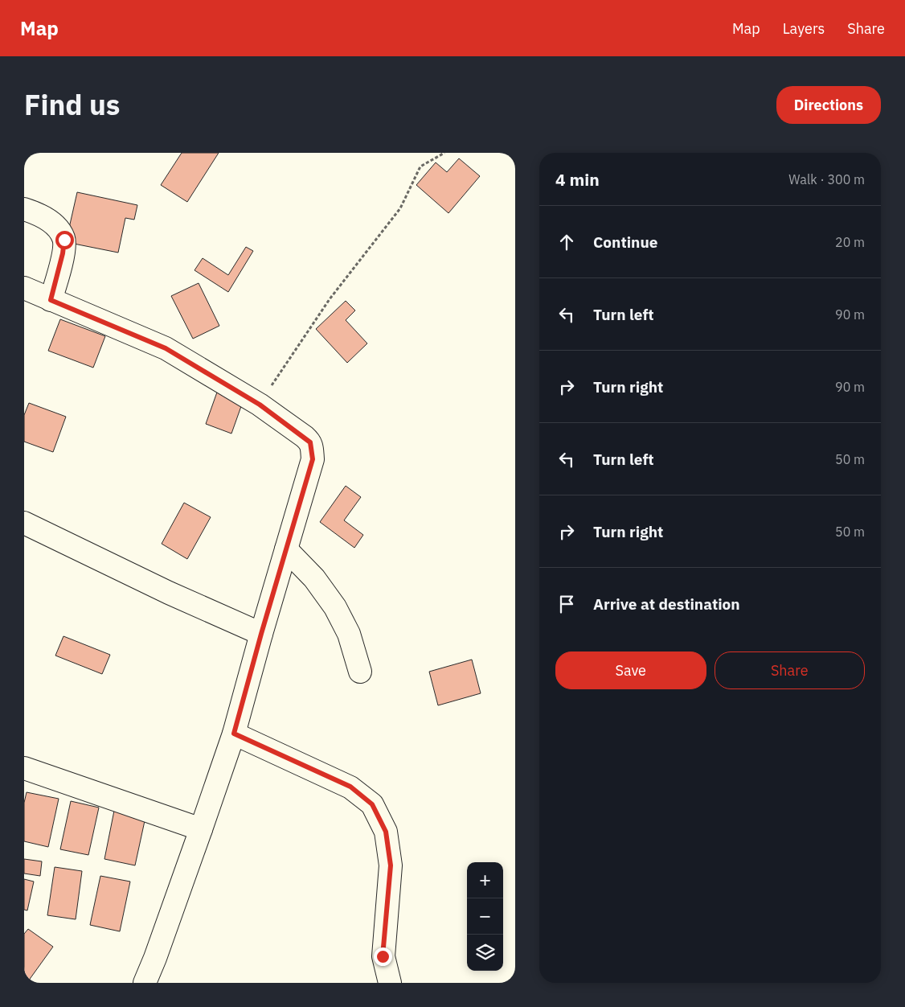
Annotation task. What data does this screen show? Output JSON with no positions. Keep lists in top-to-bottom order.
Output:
{
  "page": {
    "header": "Map",
    "nav": ["Map", "Layers", "Share"],
    "title": "Find us",
    "buttons": [
      "Directions",
      ["Save", "Share"]
    ],
    "heading": ["4 min", "Walk · 300 m"],
    "list": [
      ["Continue", "20 m"],
      ["Turn left", "90 m"],
      ["Turn right", "90 m"],
      ["Turn left", "50 m"],
      ["Turn right", "50 m"],
      "Arrive at destination"
    ],
    "map_buttons": ["+", "−"]
  }
}
